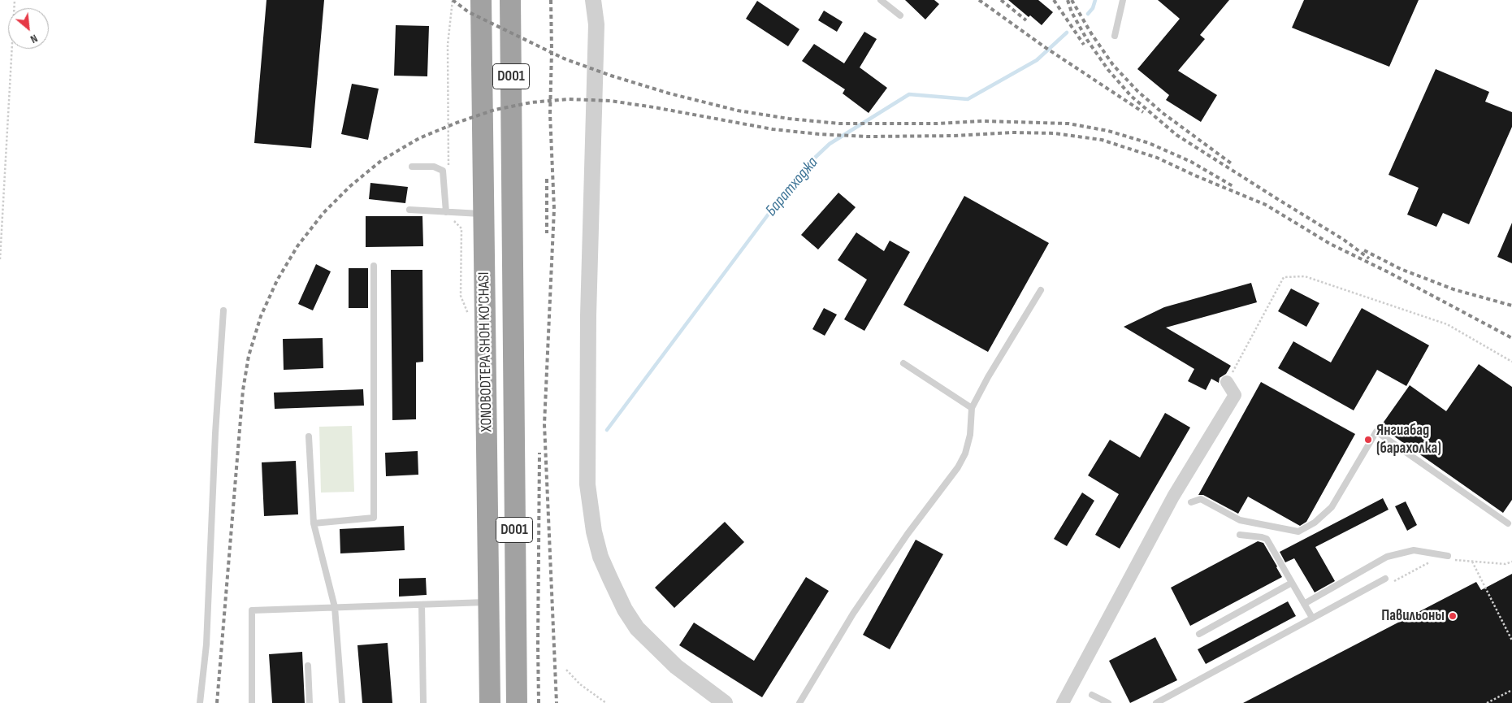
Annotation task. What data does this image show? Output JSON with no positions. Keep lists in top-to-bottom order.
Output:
{
  "streets": {
    "highway": ["D001", "XONOBODTEPA SHOH KO'CHASI"]
  },
  "water": ["Баратходжа"],
  "places": ["Янгиабад (барахолка)", "Павильоны"],
  "north": "bottom right"
}
